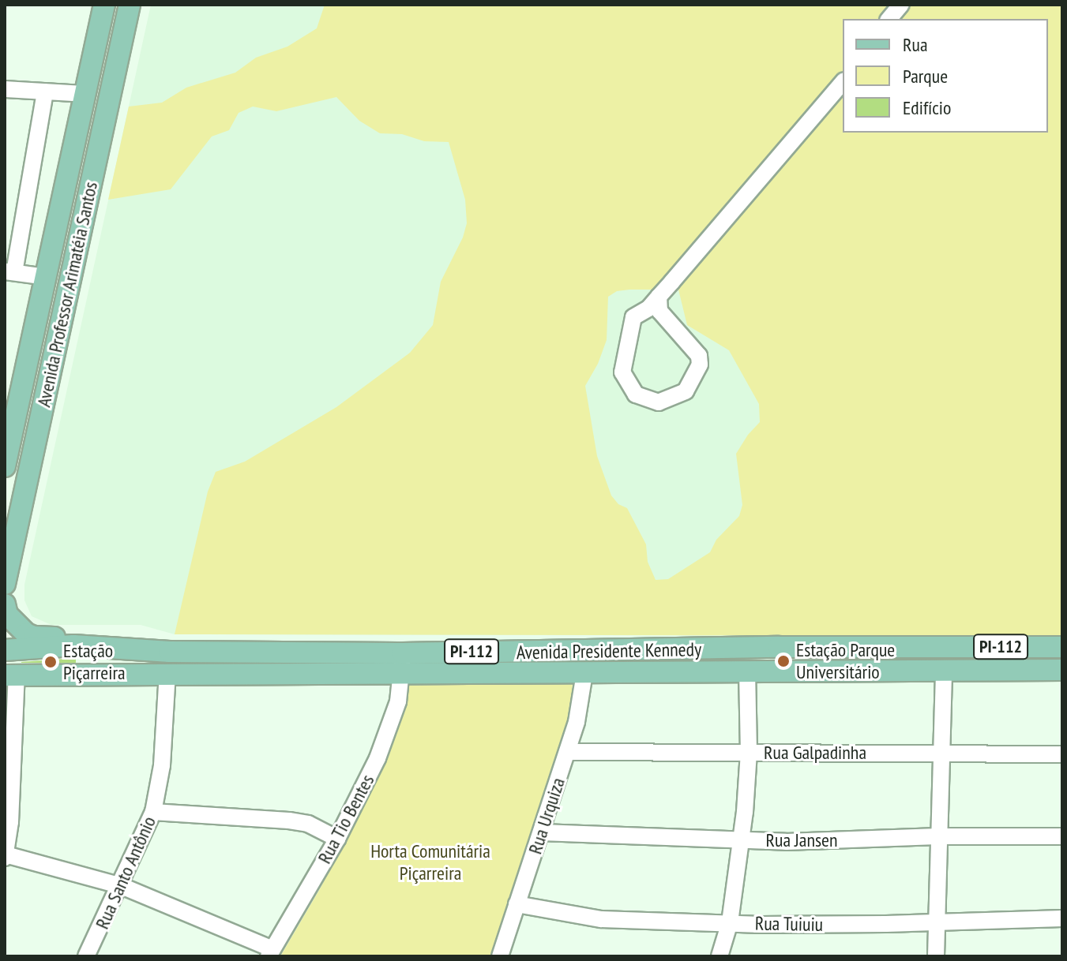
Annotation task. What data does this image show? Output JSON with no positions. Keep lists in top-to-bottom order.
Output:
{
  "streets": {
    "main road": ["Avenida Professor Arimatéia Santos", "PI-112", "Avenida Presidente Kennedy"],
    "street": [
      "Rua Galpadinha",
      "Rua Urquiza",
      "Rua Tio Bentes",
      "Rua Jansen",
      "Rua Santo Antônio",
      "Rua Tuiuiu"
    ]
  },
  "crossings": [
    ["Avenida Presidente Kennedy", "Rua Urquiza"],
    ["Avenida Presidente Kennedy", "Rua Tio Bentes"],
    ["Avenida Presidente Kennedy", "Rua Santo Antônio"],
    ["Rua Galpadinha", "Rua Urquiza"],
    ["Rua Urquiza", "Rua Jansen"],
    ["Rua Urquiza", "Rua Tuiuiu"]
  ],
  "parks": ["Horta Comunitária Piçarreira"],
  "places": ["Estação Parque Universitário", "Estação Piçarreira"],
  "legend": ["Rua", "Parque", "Edifício"]
}
